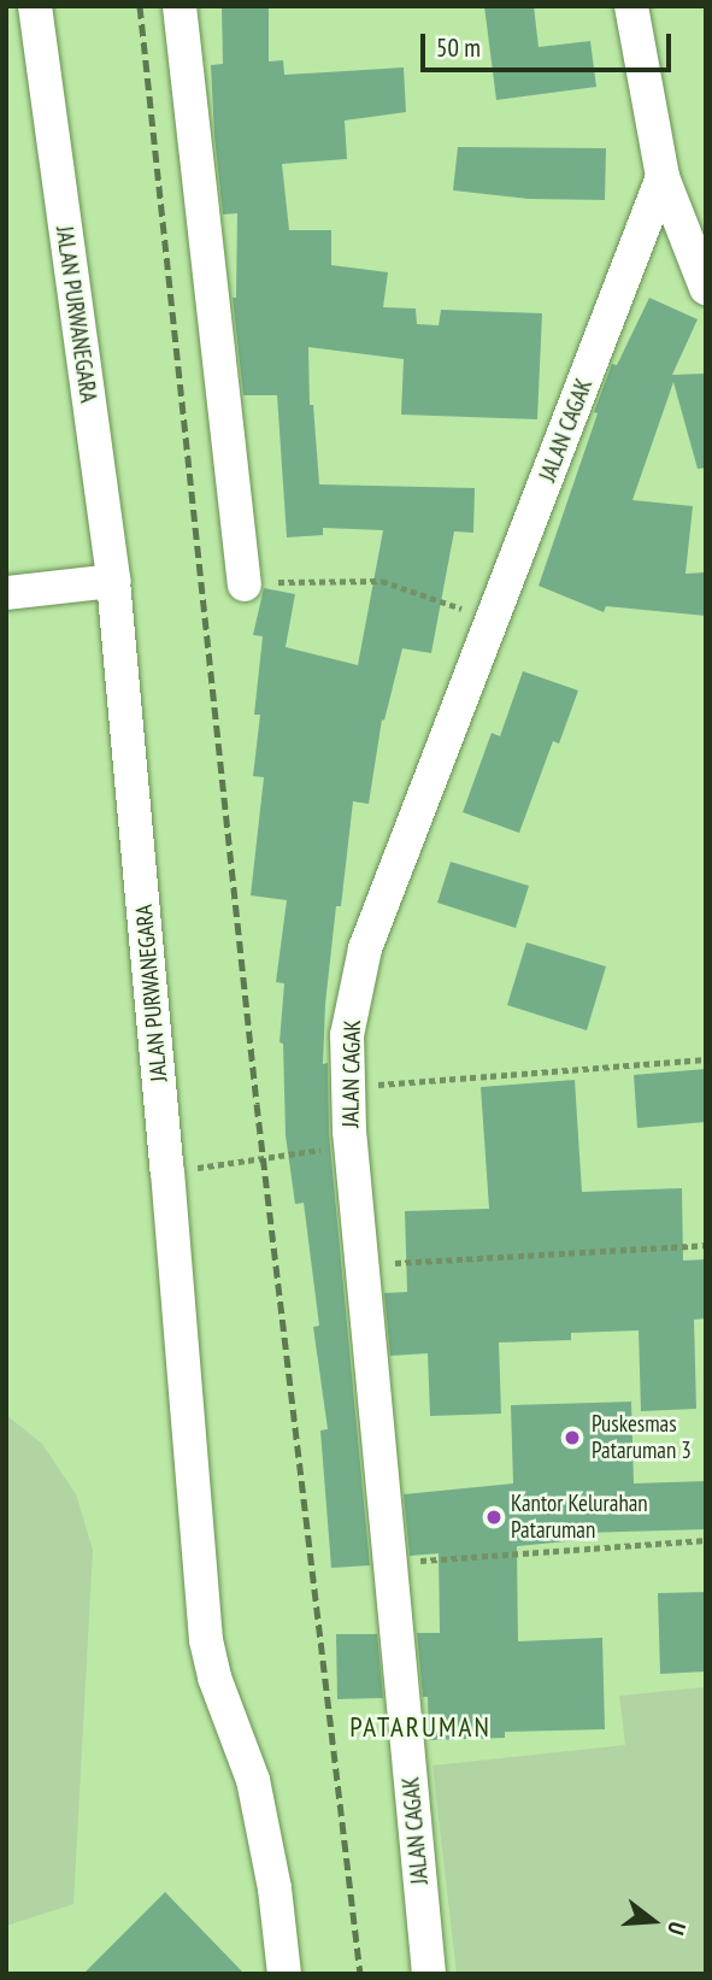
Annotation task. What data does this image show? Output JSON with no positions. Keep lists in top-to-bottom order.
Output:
{
  "streets": {
    "street": ["JALAN PURWANEGARA", "JALAN CAGAK"]
  },
  "districts": ["PATARUMAN"],
  "places": ["Puskesmas Pataruman 3", "Kantor Kelurahan Pataruman"],
  "scale_bar": "50 m",
  "north": "right"
}
